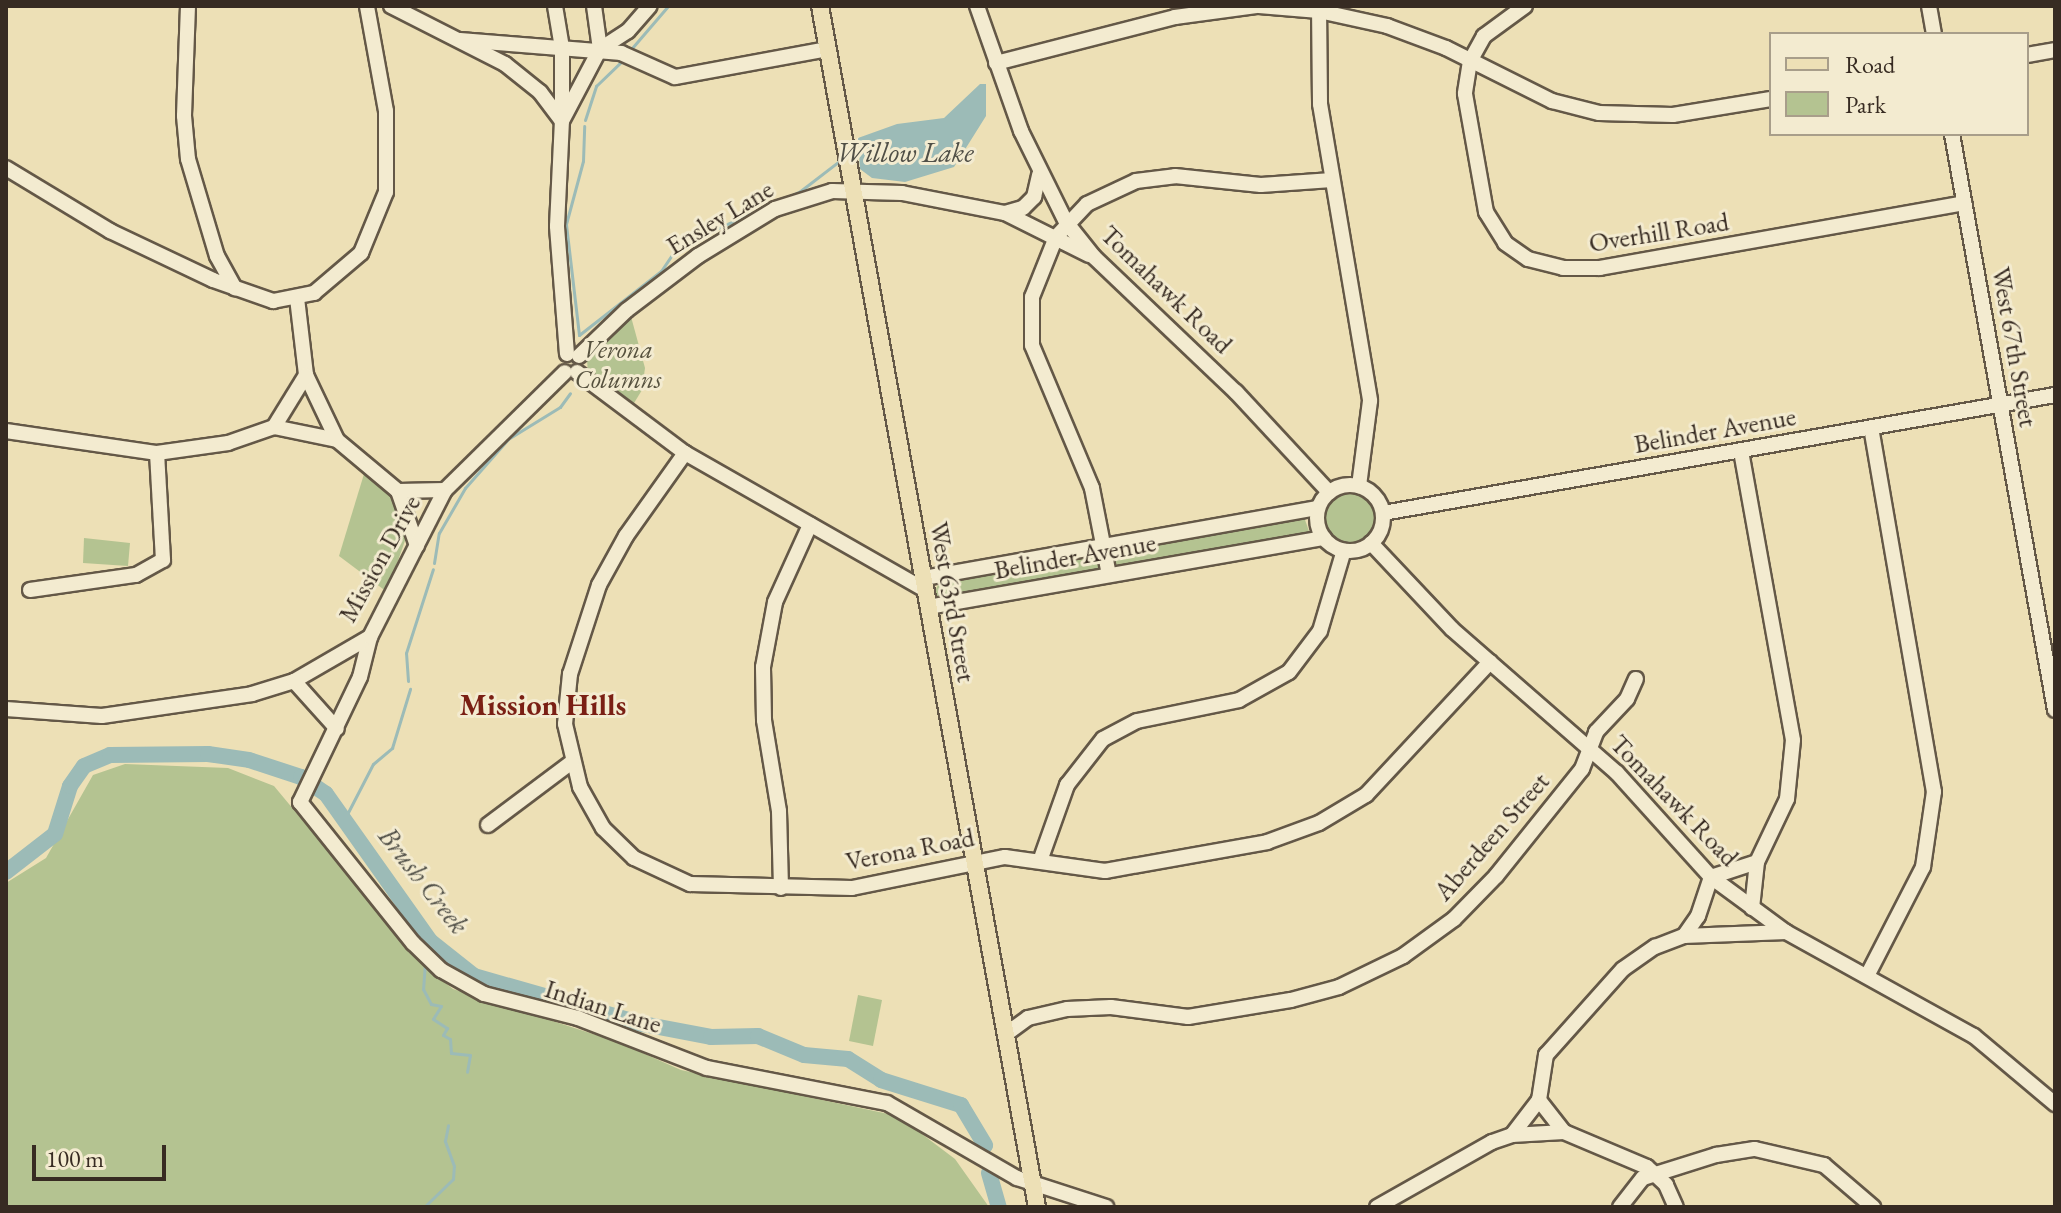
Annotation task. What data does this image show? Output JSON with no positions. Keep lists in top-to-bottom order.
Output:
{
  "streets": {
    "main road": ["West 63rd Street"],
    "street": [
      "Ensley Lane",
      "Overhill Road",
      "Tomahawk Road",
      "West 67th Street",
      "Belinder Avenue",
      "Mission Drive",
      "Aberdeen Street",
      "Verona Road",
      "Indian Lane"
    ]
  },
  "crossings": [
    ["Ensley Lane", "Tomahawk Road"],
    ["Ensley Lane", "West 63rd Street"],
    ["Overhill Road", "West 67th Street"],
    ["Tomahawk Road", "Belinder Avenue"],
    ["Tomahawk Road", "Aberdeen Street"],
    ["Tomahawk Road", "Verona Road"],
    ["West 67th Street", "Belinder Avenue"],
    ["Belinder Avenue", "West 63rd Street"],
    ["Mission Drive", "Indian Lane"],
    ["West 63rd Street", "Aberdeen Street"],
    ["West 63rd Street", "Verona Road"],
    ["West 63rd Street", "Indian Lane"]
  ],
  "districts": ["Mission Hills"],
  "water": ["Willow Lake", "Brush Creek"],
  "parks": ["Verona Columns"],
  "legend": ["Road", "Park"],
  "scale_bar": "100 m"
}
